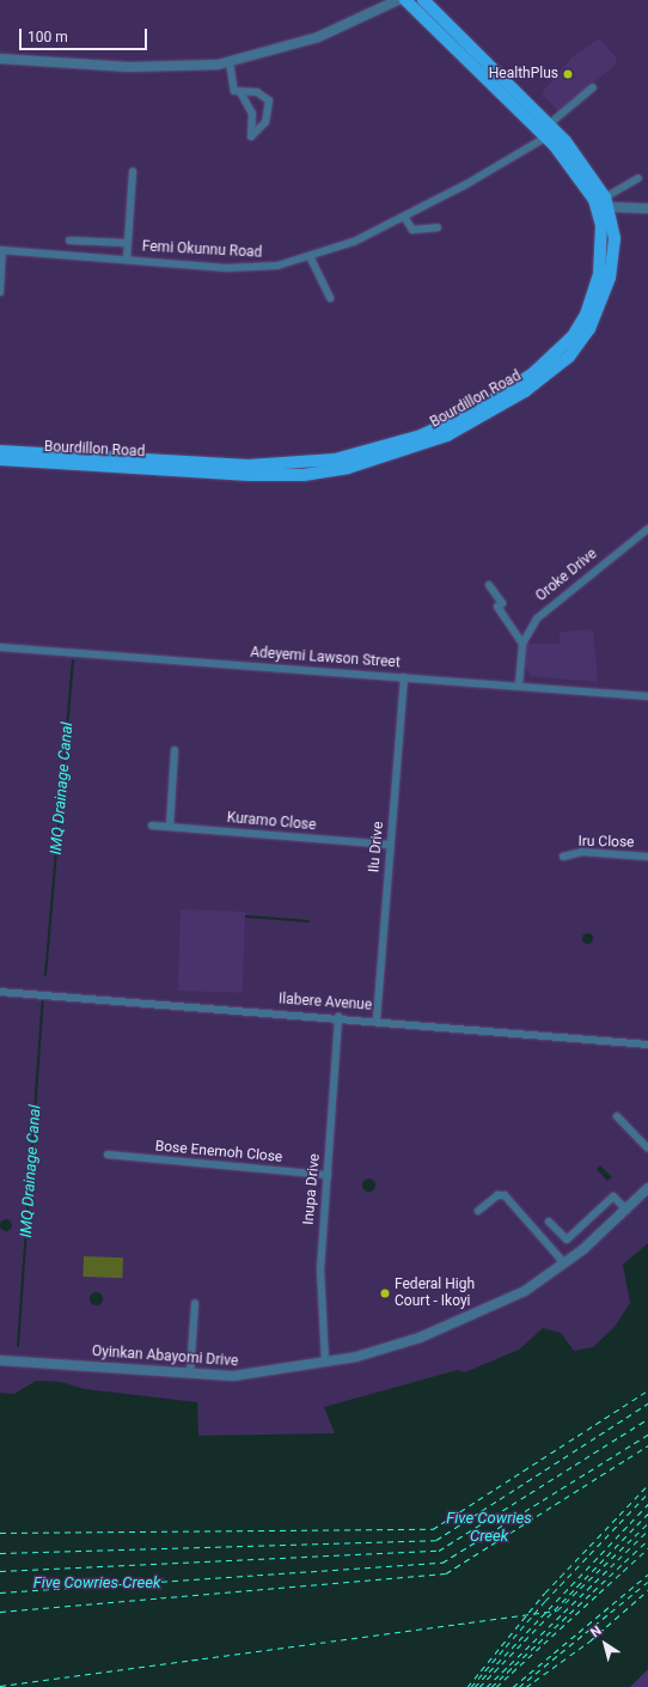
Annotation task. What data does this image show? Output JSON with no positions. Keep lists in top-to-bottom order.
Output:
{
  "streets": {
    "main road": ["Bourdillon Road"],
    "street": [
      "Femi Okunnu Road",
      "Oroke Drive",
      "Adeyemi Lawson Street",
      "Kuramo Close",
      "Iru Close",
      "Ilu Drive",
      "Ilabere Avenue",
      "Bose Enemoh Close",
      "Inupa Drive",
      "Oyinkan Abayomi Drive"
    ]
  },
  "crossings": [
    ["Oroke Drive", "Adeyemi Lawson Street"],
    ["Adeyemi Lawson Street", "Ilu Drive"],
    ["Kuramo Close", "Ilu Drive"],
    ["Ilu Drive", "Ilabere Avenue"],
    ["Ilabere Avenue", "Inupa Drive"],
    ["Bose Enemoh Close", "Inupa Drive"],
    ["Inupa Drive", "Oyinkan Abayomi Drive"]
  ],
  "water": ["IMQ Drainage Canal", "Five Cowries Creek"],
  "places": ["HealthPlus", "Federal High Court - Ikoyi"],
  "scale_bar": "100 m",
  "north": "top left"
}
